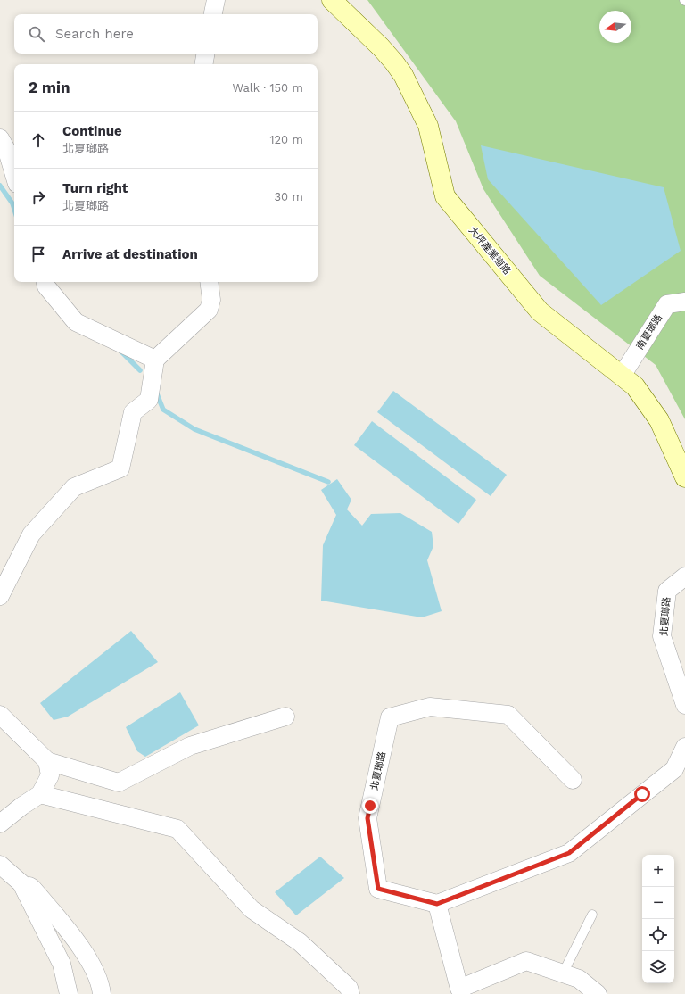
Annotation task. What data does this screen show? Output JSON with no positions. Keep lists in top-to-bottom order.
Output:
{
  "streets": {
    "street": ["大坪產業道路", "南夏瑯路", "北夏瑯路"]
  },
  "crossings": [
    ["大坪產業道路", "南夏瑯路"]
  ],
  "north": "left",
  "page": {
    "search": "Search here",
    "heading": ["2 min", "Walk · 150 m"],
    "list": [
      ["Continue", "北夏瑯路", "120 m"],
      ["Turn right", "北夏瑯路", "30 m"],
      "Arrive at destination"
    ],
    "map_buttons": ["+", "−"]
  }
}
